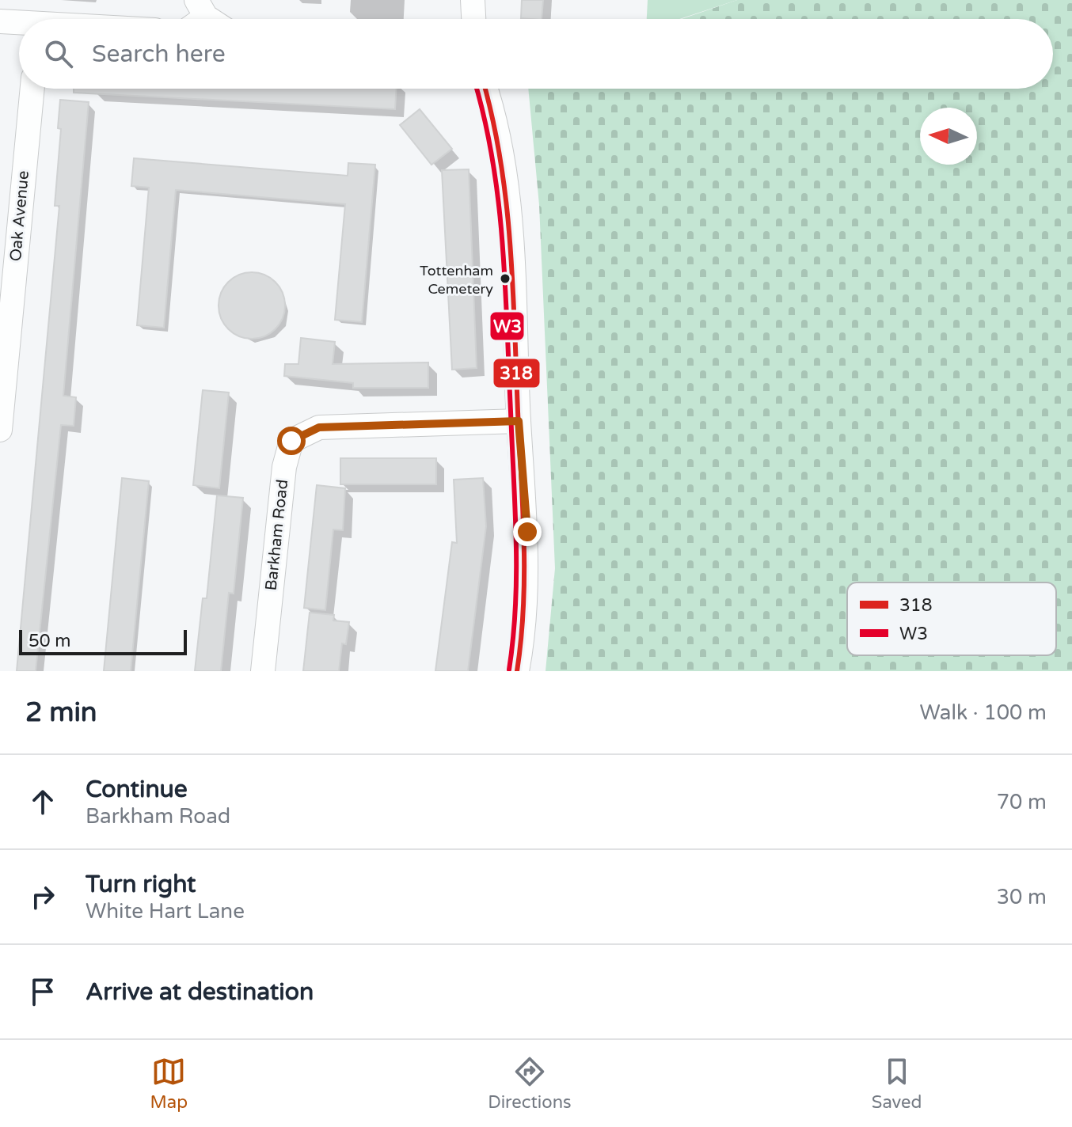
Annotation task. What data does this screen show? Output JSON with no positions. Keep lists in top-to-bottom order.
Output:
{
  "streets": {
    "street": ["Oak Avenue", "Barkham Road"]
  },
  "places": ["Tottenham Cemetery"],
  "lines": ["transit line 318", "transit line W3"],
  "legend": ["318", "W3"],
  "scale_bar": "50 m",
  "north": "left",
  "page": {
    "search": "Search here",
    "scale": "50 m",
    "heading": ["2 min", "Walk · 100 m"],
    "list": [
      ["Continue", "Barkham Road", "70 m"],
      ["Turn right", "White Hart Lane", "30 m"],
      "Arrive at destination"
    ],
    "nav": ["Map", "Directions", "Saved"]
  }
}
